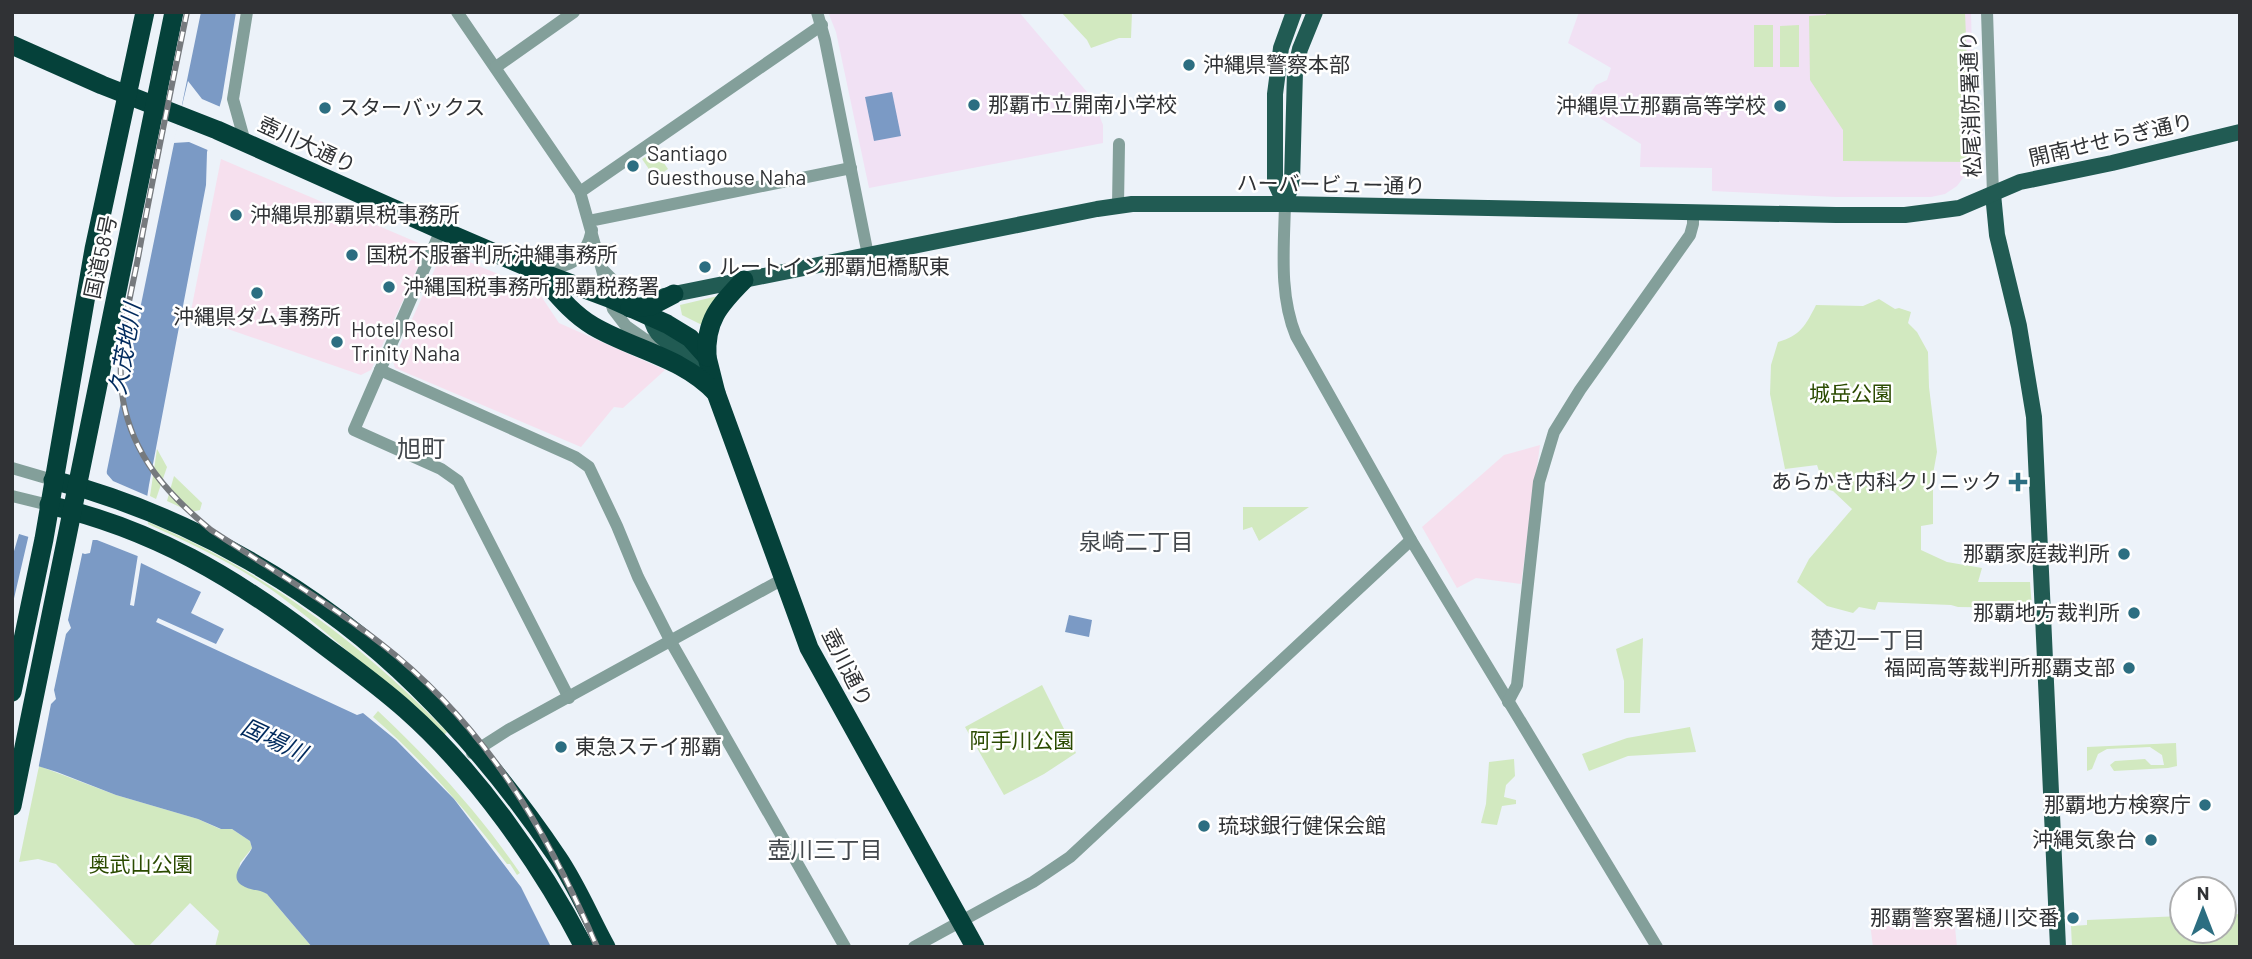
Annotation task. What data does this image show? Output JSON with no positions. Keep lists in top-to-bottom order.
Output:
{
  "streets": {
    "highway": ["壺川大通り", "国道58号", "壺川通り"],
    "main road": ["開南せせらぎ通り", "ハーバービュー通り"],
    "street": ["松尾消防署通り"]
  },
  "crossings": [
    ["松尾消防署通り", "開南せせらぎ通り"],
    ["松尾消防署通り", "ハーバービュー通り"],
    ["開南せせらぎ通り", "ハーバービュー通り"],
    ["壺川大通り", "国道58号"],
    ["壺川大通り", "壺川通り"],
    ["ハーバービュー通り", "壺川通り"]
  ],
  "districts": [
    "旭町",
    "泉崎二丁目",
    "楚辺一丁目",
    "壺川三丁目"
  ],
  "water": ["久茂地川", "国場川"],
  "parks": ["城岳公園", "阿手川公園", "奥武山公園"],
  "places": {
    "other": [
      "沖縄県警察本部",
      "那覇市立開南小学校",
      "沖縄県立那覇高等学校",
      "スターバックス",
      "Santiago Guesthouse Naha",
      "沖縄県那覇県税事務所",
      "国税不服審判所沖縄事務所",
      "ルートイン那覇旭橋駅東",
      "沖縄国税事務所 那覇税務署",
      "沖縄県ダム事務所",
      "Hotel Resol Trinity Naha",
      "那覇家庭裁判所",
      "那覇地方裁判所",
      "福岡高等裁判所那覇支部",
      "東急ステイ那覇",
      "那覇地方検察庁",
      "琉球銀行健保会館",
      "沖縄気象台",
      "那覇警察署樋川交番"
    ],
    "health": ["あらかき内科クリニック"]
  },
  "north": "top"
}
